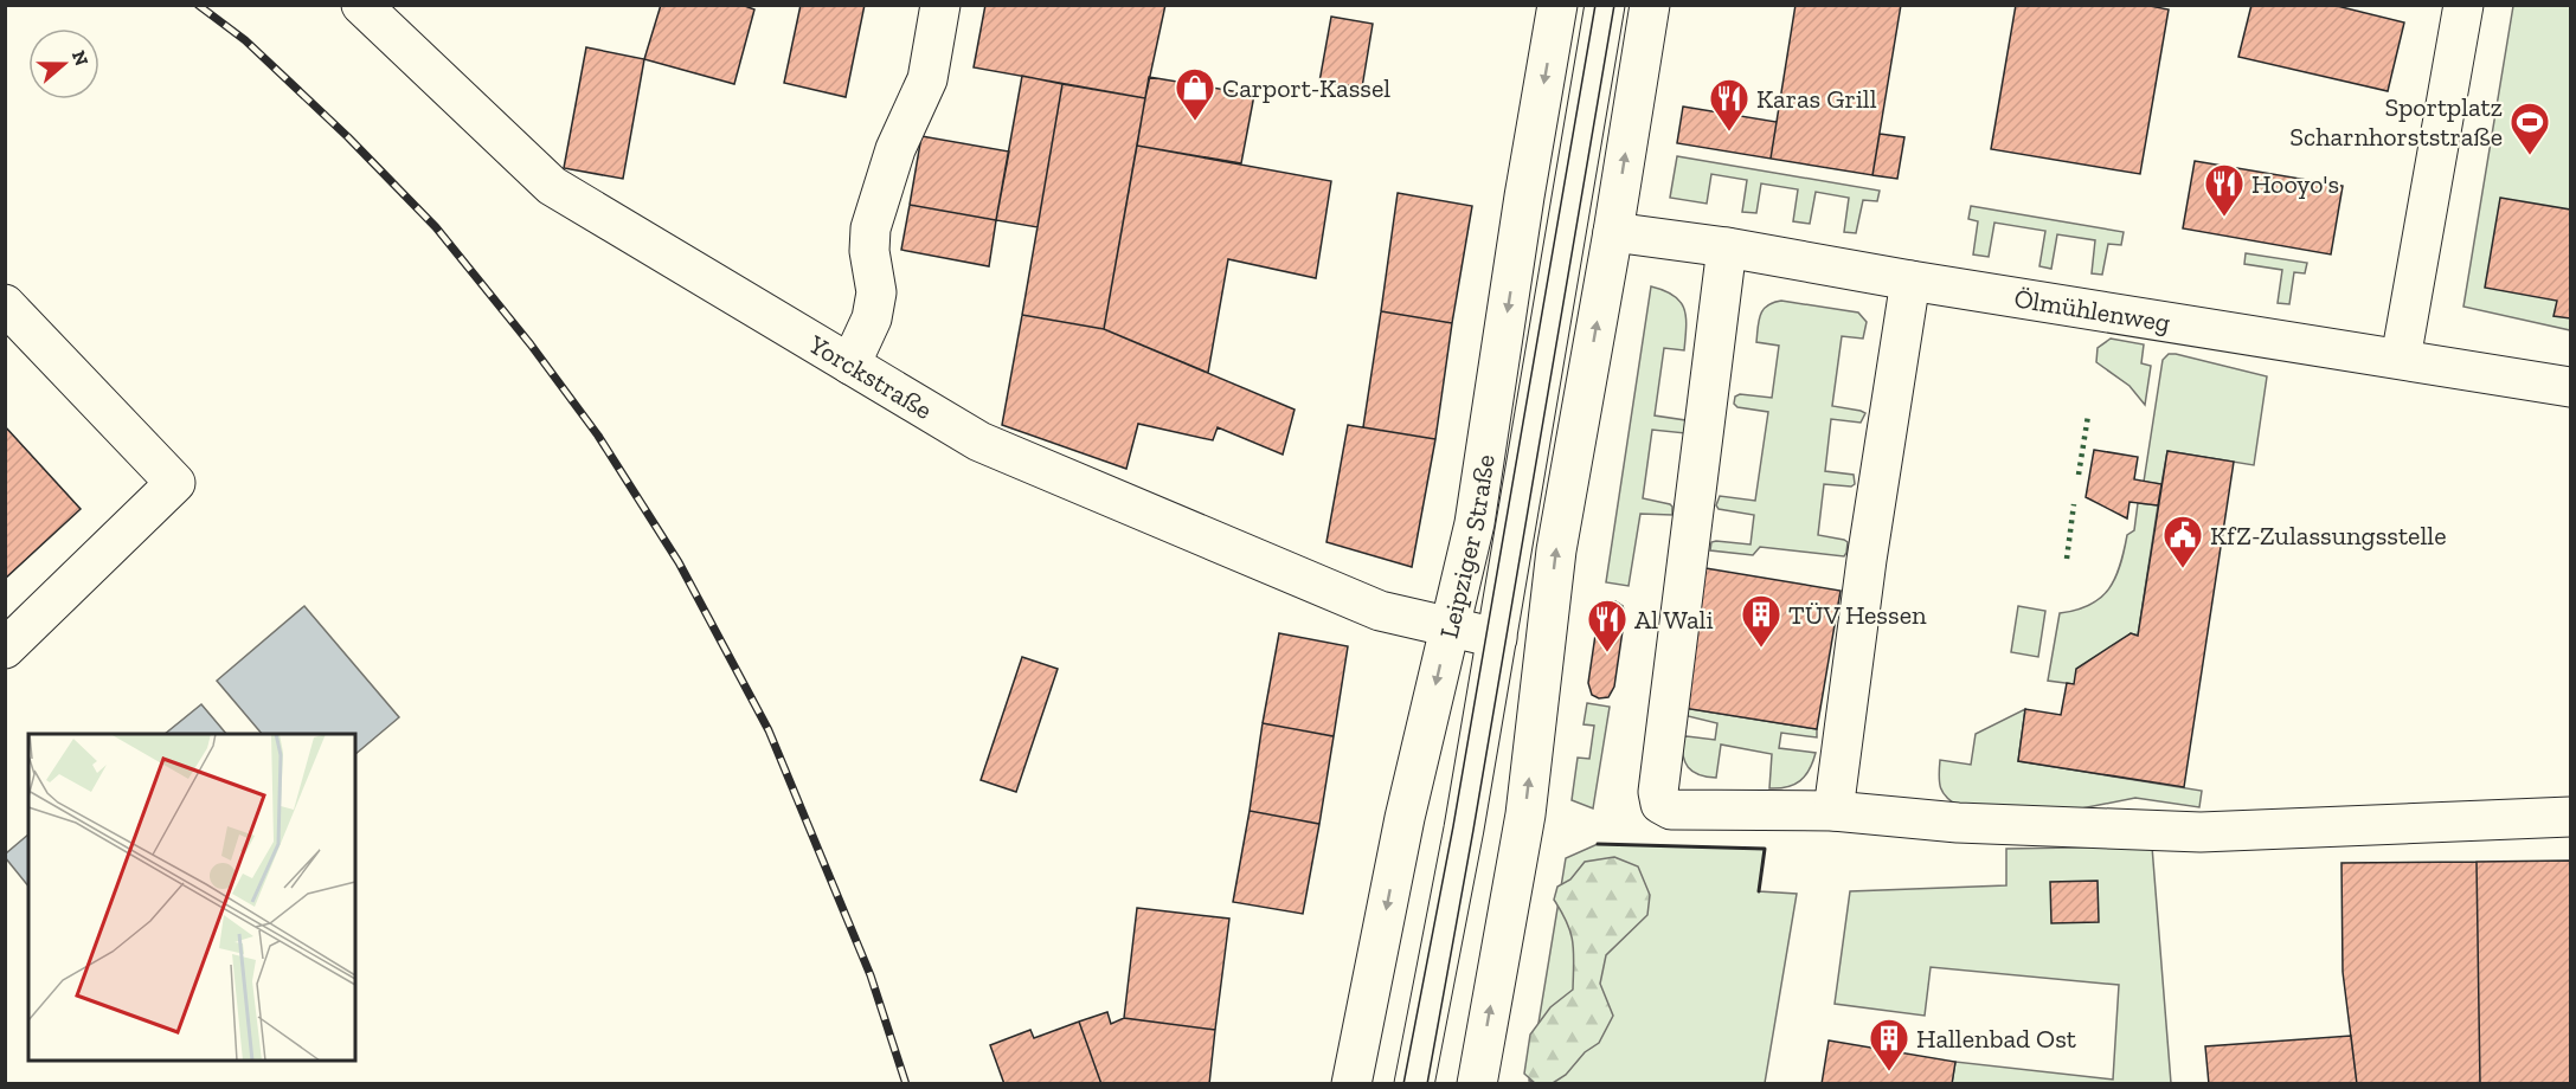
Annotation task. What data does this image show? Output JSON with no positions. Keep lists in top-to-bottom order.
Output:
{
  "streets": {
    "street": ["Ölmühlenweg", "Yorckstraße", "Leipziger Straße"]
  },
  "crossings": [
    ["Yorckstraße", "Leipziger Straße"]
  ],
  "places": {
    "shop": ["Carport-Kassel"],
    "restaurant": ["Karas Grill", "Hooyo's", "Al Wali"],
    "sports": ["Sportplatz Scharnhorststraße"],
    "public building": ["KfZ-Zulassungsstelle"],
    "building": ["TÜV Hessen", "Hallenbad Ost"]
  },
  "north": "right"
}
